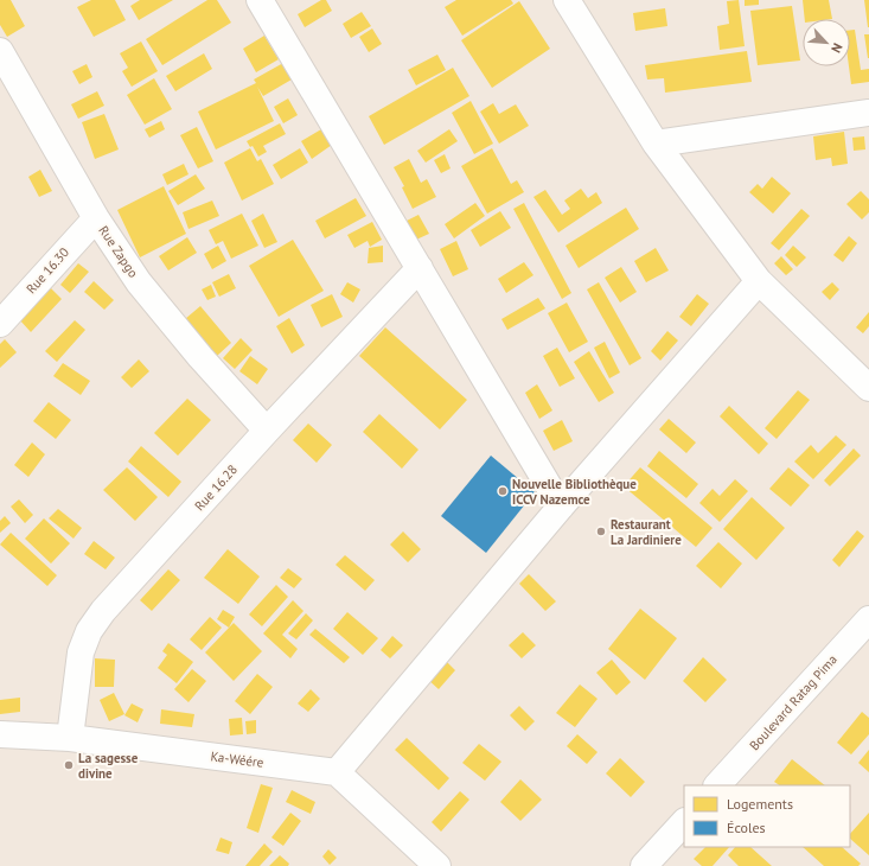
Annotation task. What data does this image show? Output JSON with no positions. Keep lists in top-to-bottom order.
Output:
{
  "streets": {
    "street": [
      "Rue Zapgo",
      "Rue 16.30",
      "Rue 16.28",
      "Boulevard Ratag Pima",
      "Ka-Wéére"
    ]
  },
  "crossings": [
    ["Rue Zapgo", "Rue 16.30"],
    ["Rue Zapgo", "Rue 16.28"],
    ["Rue 16.28", "Ka-Wéére"]
  ],
  "places": ["Nouvelle Bibliothèque ICCV Nazemce", "Restaurant La Jardiniere", "La sagesse divine"],
  "legend": ["Logements", "Écoles"],
  "north": "bottom right"
}
